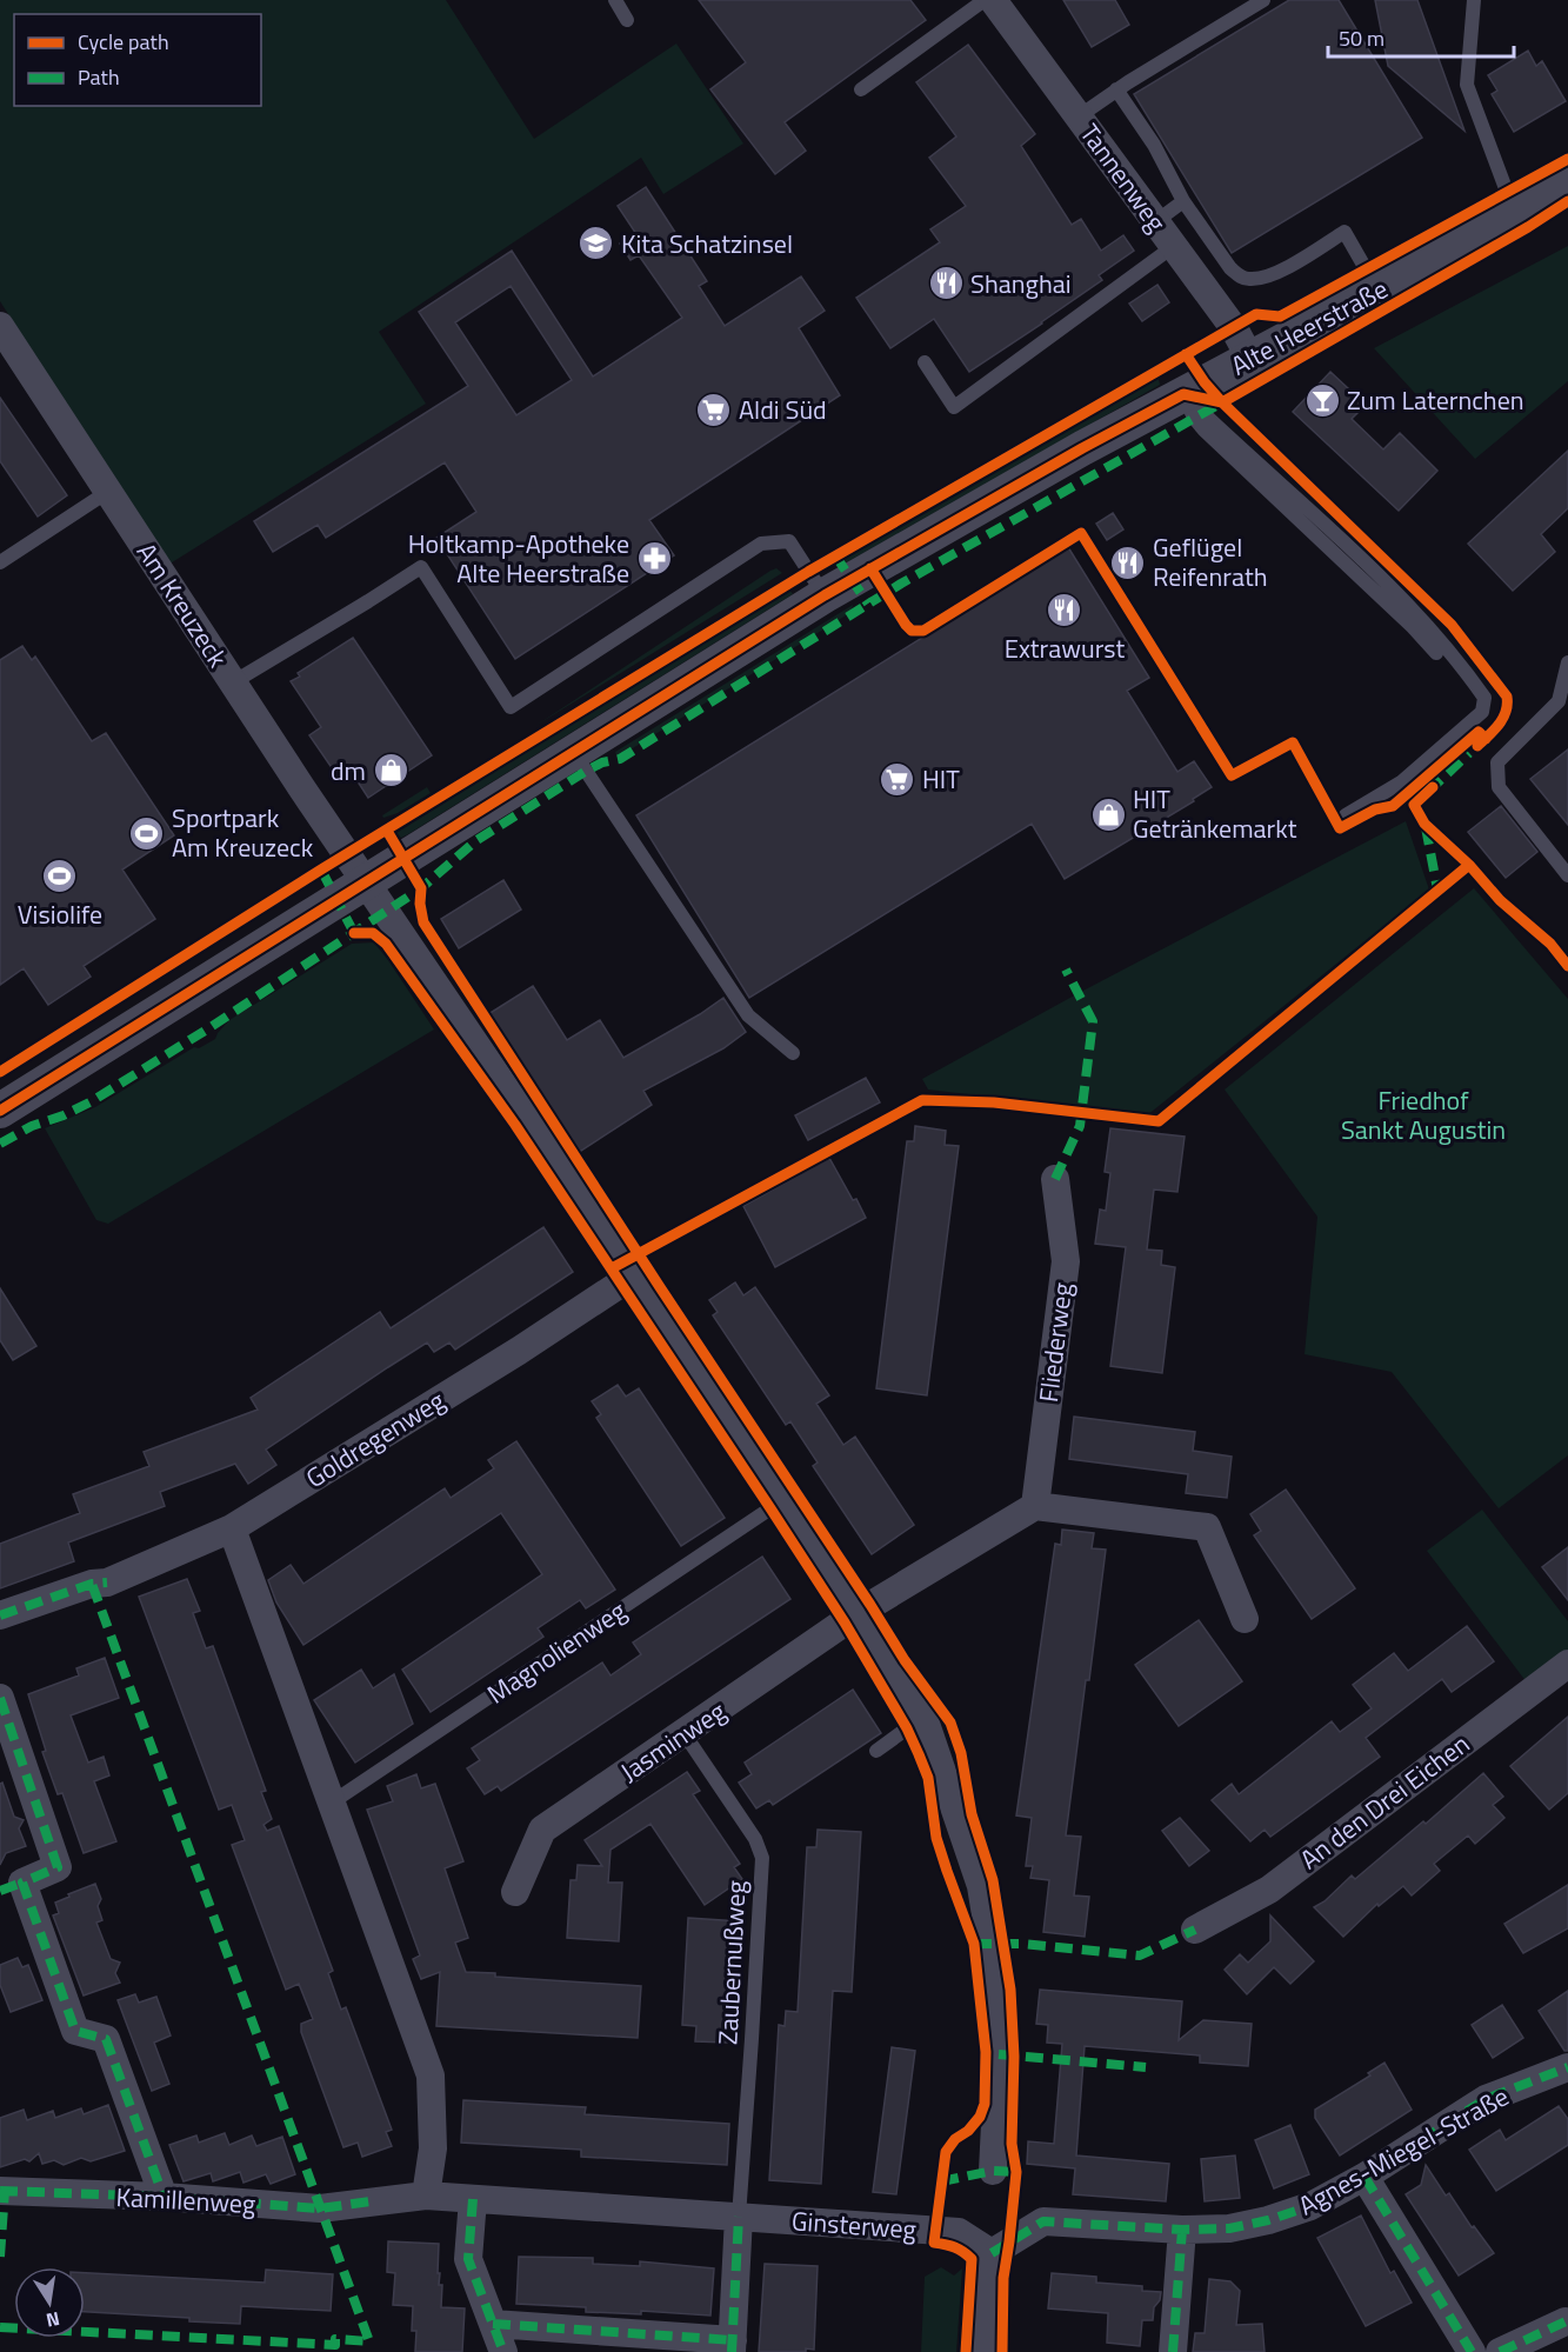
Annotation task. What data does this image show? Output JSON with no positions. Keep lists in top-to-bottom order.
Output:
{
  "streets": {
    "street": [
      "Tannenweg",
      "Alte Heerstraße",
      "Am Kreuzeck",
      "Fliederweg",
      "Goldregenweg",
      "Jasminweg",
      "An den Drei Eichen",
      "Agnes-Miegel-Straße",
      "Kamillenweg",
      "Ginsterweg"
    ],
    "lane": ["Magnolienweg", "Zaubernußweg"]
  },
  "crossings": [
    ["Tannenweg", "Alte Heerstraße"],
    ["Alte Heerstraße", "Am Kreuzeck"],
    ["Am Kreuzeck", "Goldregenweg"],
    ["Am Kreuzeck", "Magnolienweg"],
    ["Am Kreuzeck", "Jasminweg"],
    ["Jasminweg", "Zaubernußweg"],
    ["Zaubernußweg", "Ginsterweg"],
    ["Agnes-Miegel-Straße", "Ginsterweg"],
    ["Kamillenweg", "Ginsterweg"]
  ],
  "parks": ["Friedhof Sankt Augustin"],
  "places": {
    "school or university": ["Kita Schatzinsel"],
    "restaurant": ["Shanghai", "Geflügel Reifenrath", "Extrawurst"],
    "bar": ["Zum Laternchen"],
    "supermarket": ["Aldi Süd", "HIT"],
    "pharmacy": ["Holtkamp-Apotheke Alte Heerstraße"],
    "shop": ["dm", "HIT Getränkemarkt"],
    "sports": ["Sportpark Am Kreuzeck", "Visiolife"]
  },
  "legend": ["Cycle path", "Path"],
  "scale_bar": "50 m",
  "north": "bottom"
}
